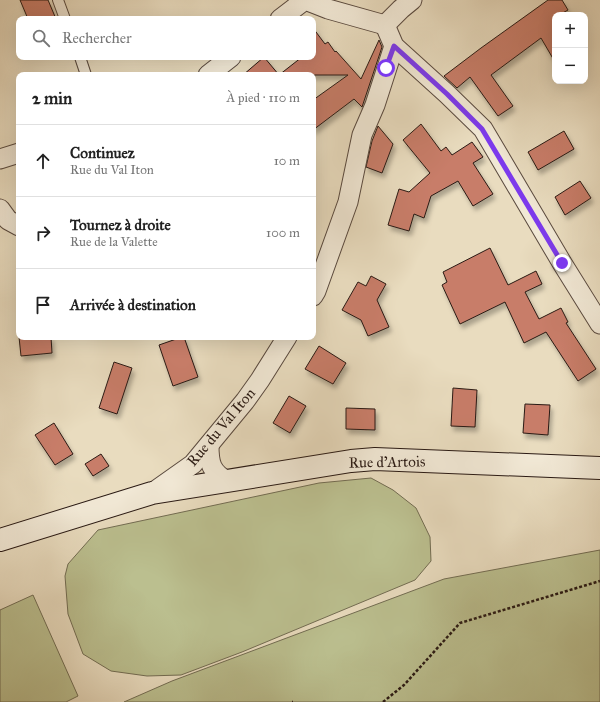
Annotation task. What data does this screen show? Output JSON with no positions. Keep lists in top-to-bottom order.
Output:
{
  "streets": {
    "street": ["Rue du Val Iton", "Rue d'Artois"]
  },
  "crossings": [
    ["Rue du Val Iton", "Rue d'Artois"]
  ],
  "page": {
    "map_buttons": ["+", "−"],
    "search": "Rechercher",
    "heading": ["2 min", "À pied · 110 m"],
    "list": [
      ["Continuez", "Rue du Val Iton", "10 m"],
      ["Tournez à droite", "Rue de la Valette", "100 m"],
      "Arrivée à destination"
    ]
  }
}
